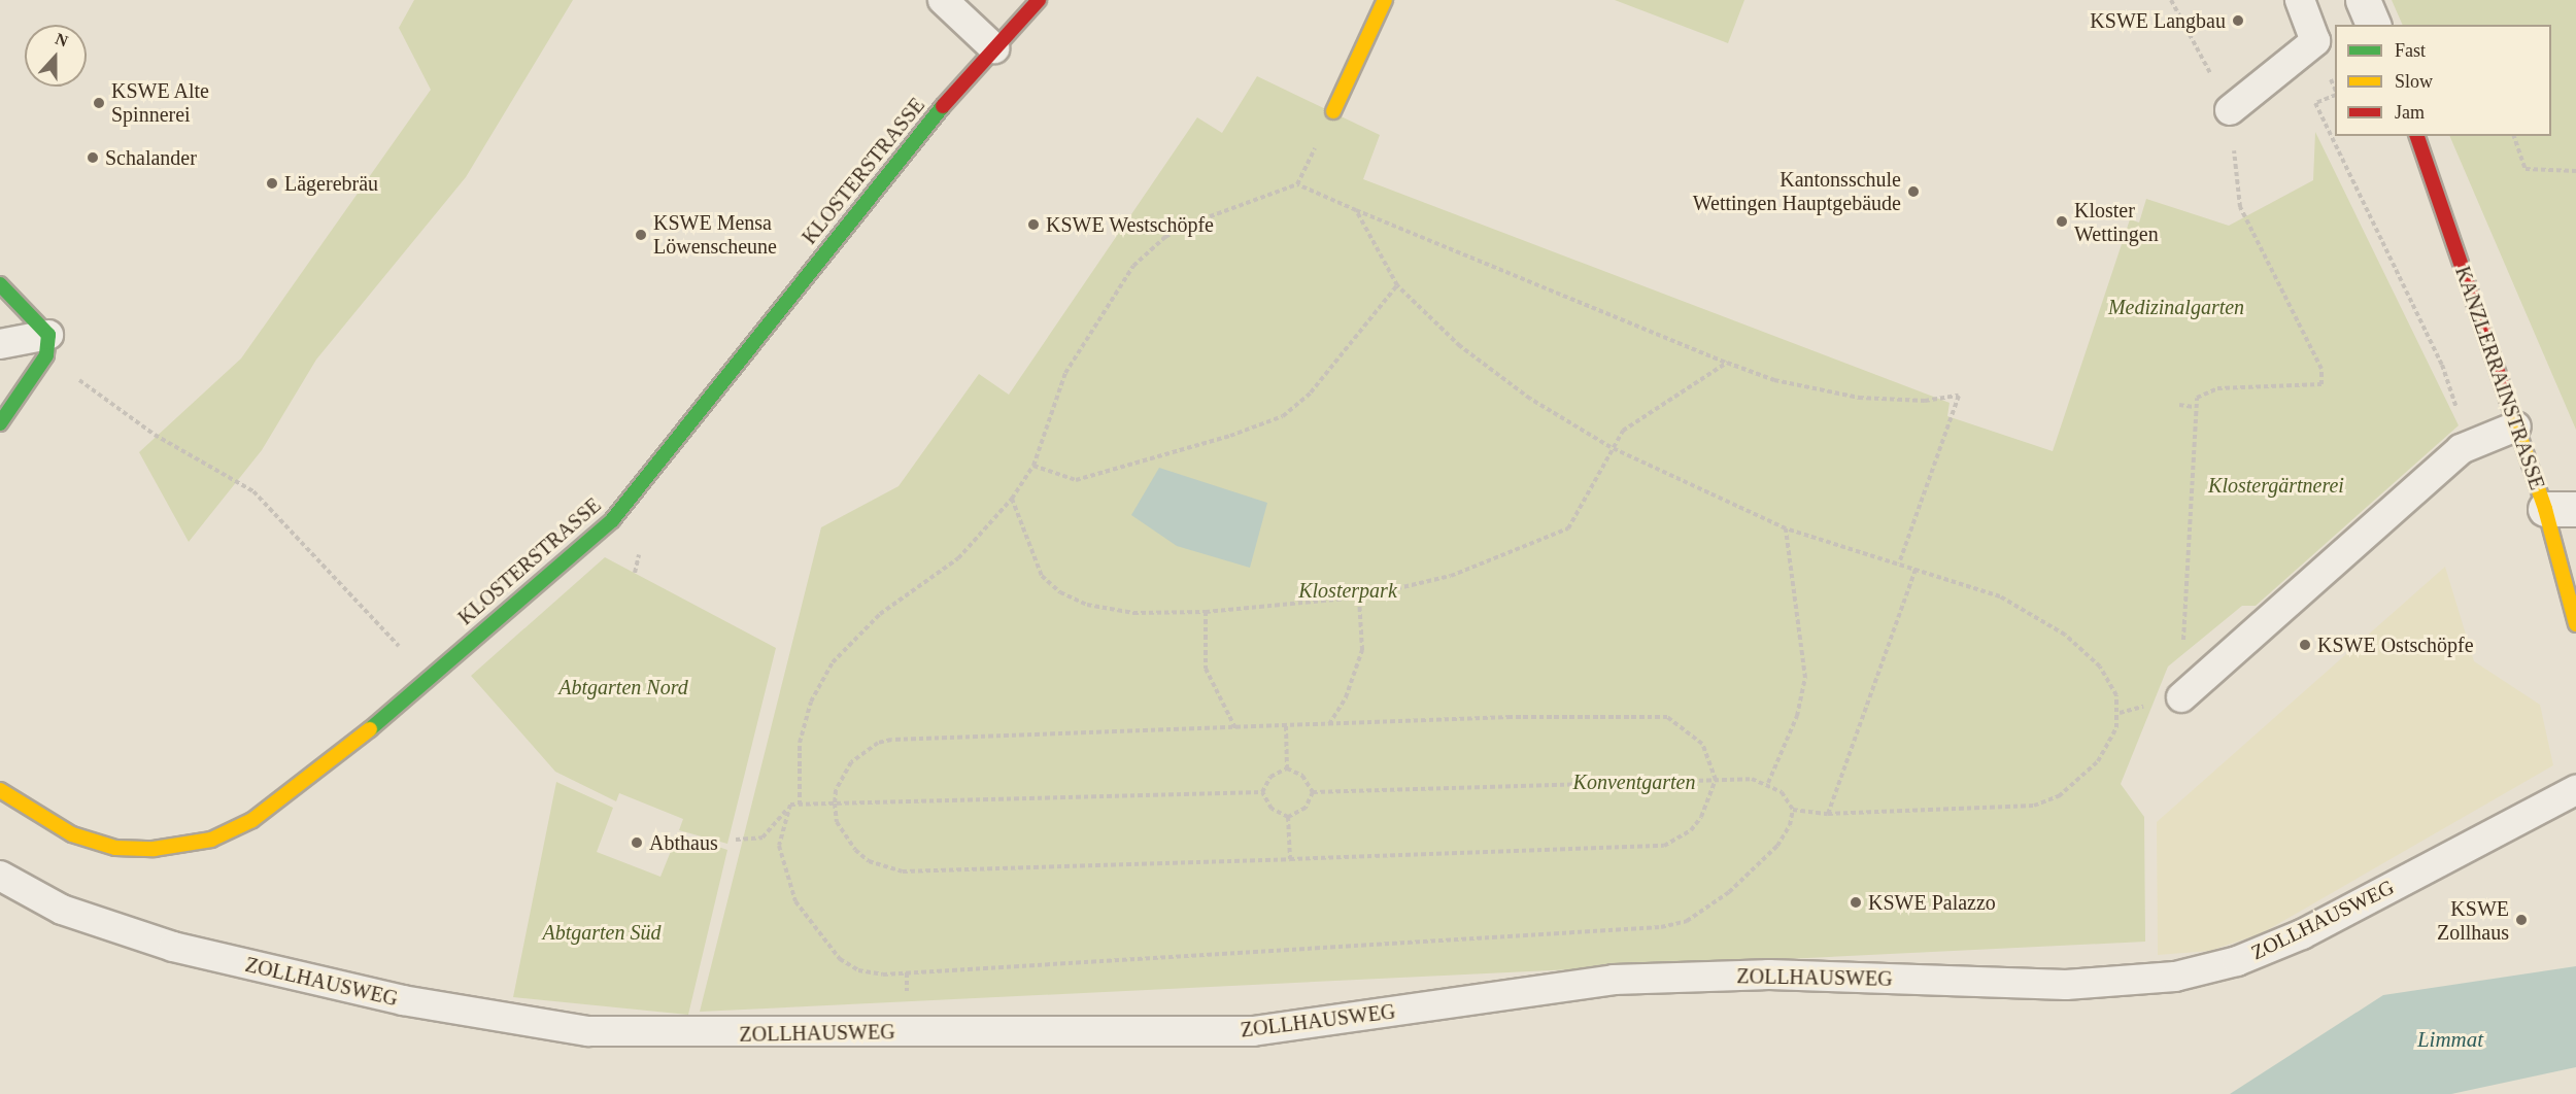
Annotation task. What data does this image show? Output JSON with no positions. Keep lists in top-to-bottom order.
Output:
{
  "streets": {
    "street": ["KLOSTERSTRASSE", "KANZLERRAINSTRASSE"],
    "lane": ["ZOLLHAUSWEG"]
  },
  "water": ["Limmat"],
  "parks": [
    "Medizinalgarten",
    "Klostergärtnerei",
    "Klosterpark",
    "Abtgarten Nord",
    "Konventgarten",
    "Abtgarten Süd"
  ],
  "places": [
    "KSWE Langbau",
    "KSWE Alte Spinnerei",
    "Schalander",
    "Lägerebräu",
    "Kantonsschule Wettingen Hauptgebäude",
    "Kloster Wettingen",
    "KSWE Westschöpfe",
    "KSWE Mensa Löwenscheune",
    "KSWE Ostschöpfe",
    "Abthaus",
    "KSWE Palazzo",
    "KSWE Zollhaus"
  ],
  "legend": ["Fast", "Slow", "Jam"],
  "north": "top"
}
